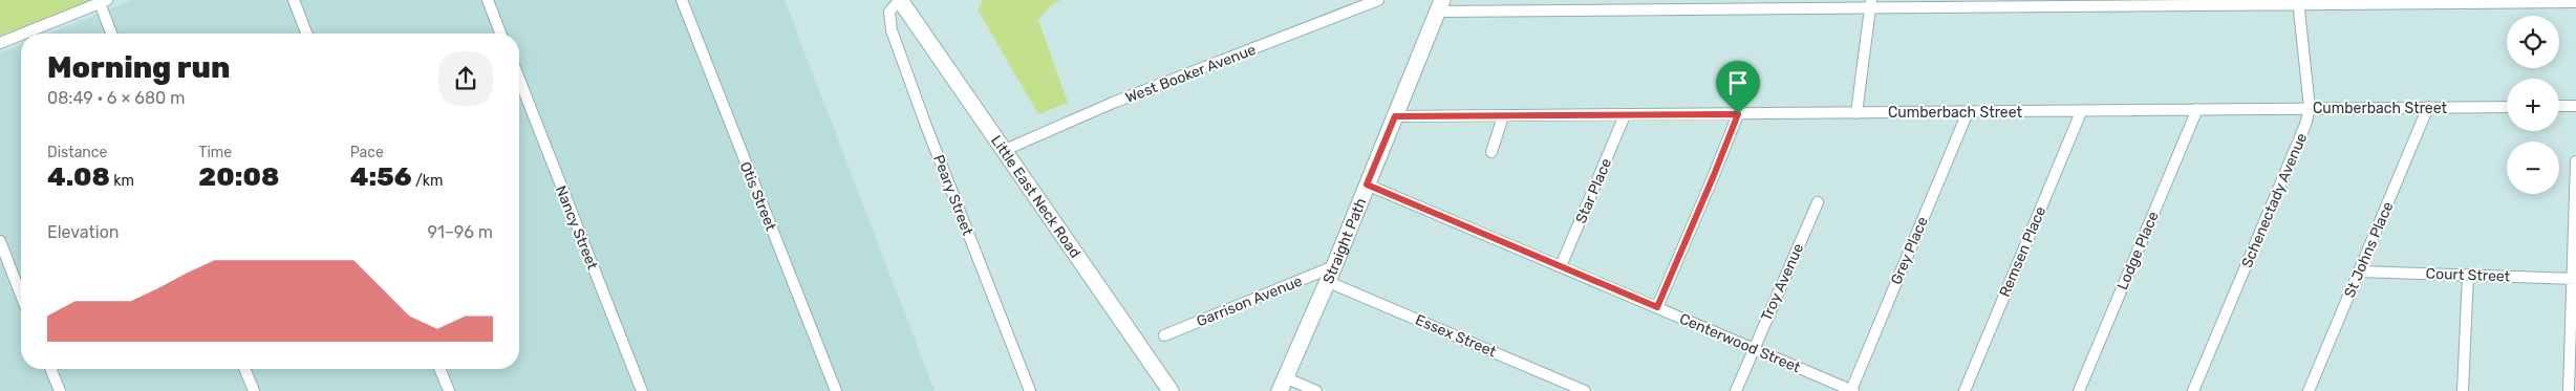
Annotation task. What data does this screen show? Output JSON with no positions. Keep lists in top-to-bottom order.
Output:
{
  "streets": {
    "main road": ["Little East Neck Road", "Straight Path"],
    "street": [
      "West Booker Avenue",
      "Cumberbach Street",
      "Star Place",
      "Peary Street",
      "Otis Street",
      "Schenectady Avenue",
      "Nancy Street",
      "St Johns Place",
      "Grey Place",
      "Lodge Place",
      "Remsen Place",
      "Court Street",
      "Troy Avenue",
      "Garrison Avenue",
      "Essex Street",
      "Centerwood Street"
    ]
  },
  "crossings": [
    ["West Booker Avenue", "Little East Neck Road"],
    ["Cumberbach Street", "Star Place"],
    ["Cumberbach Street", "Schenectady Avenue"],
    ["Cumberbach Street", "Straight Path"],
    ["Cumberbach Street", "St Johns Place"],
    ["Cumberbach Street", "Grey Place"],
    ["Cumberbach Street", "Lodge Place"],
    ["Cumberbach Street", "Remsen Place"],
    ["Star Place", "Centerwood Street"],
    ["Peary Street", "Little East Neck Road"],
    ["Straight Path", "Garrison Avenue"],
    ["Straight Path", "Essex Street"],
    ["Straight Path", "Centerwood Street"],
    ["St Johns Place", "Court Street"],
    ["Grey Place", "Centerwood Street"],
    ["Troy Avenue", "Centerwood Street"]
  ],
  "page": {
    "map_buttons": ["+", "−"],
    "heading": ["Morning run", "08:49 · 6 × 680 m"],
    "stats": [
      ["Distance", "4.08 km"],
      ["Time", "20:08"],
      ["Pace", "4:56 /km"]
    ],
    "chart": ["Elevation", "91–96 m"]
  }
}
